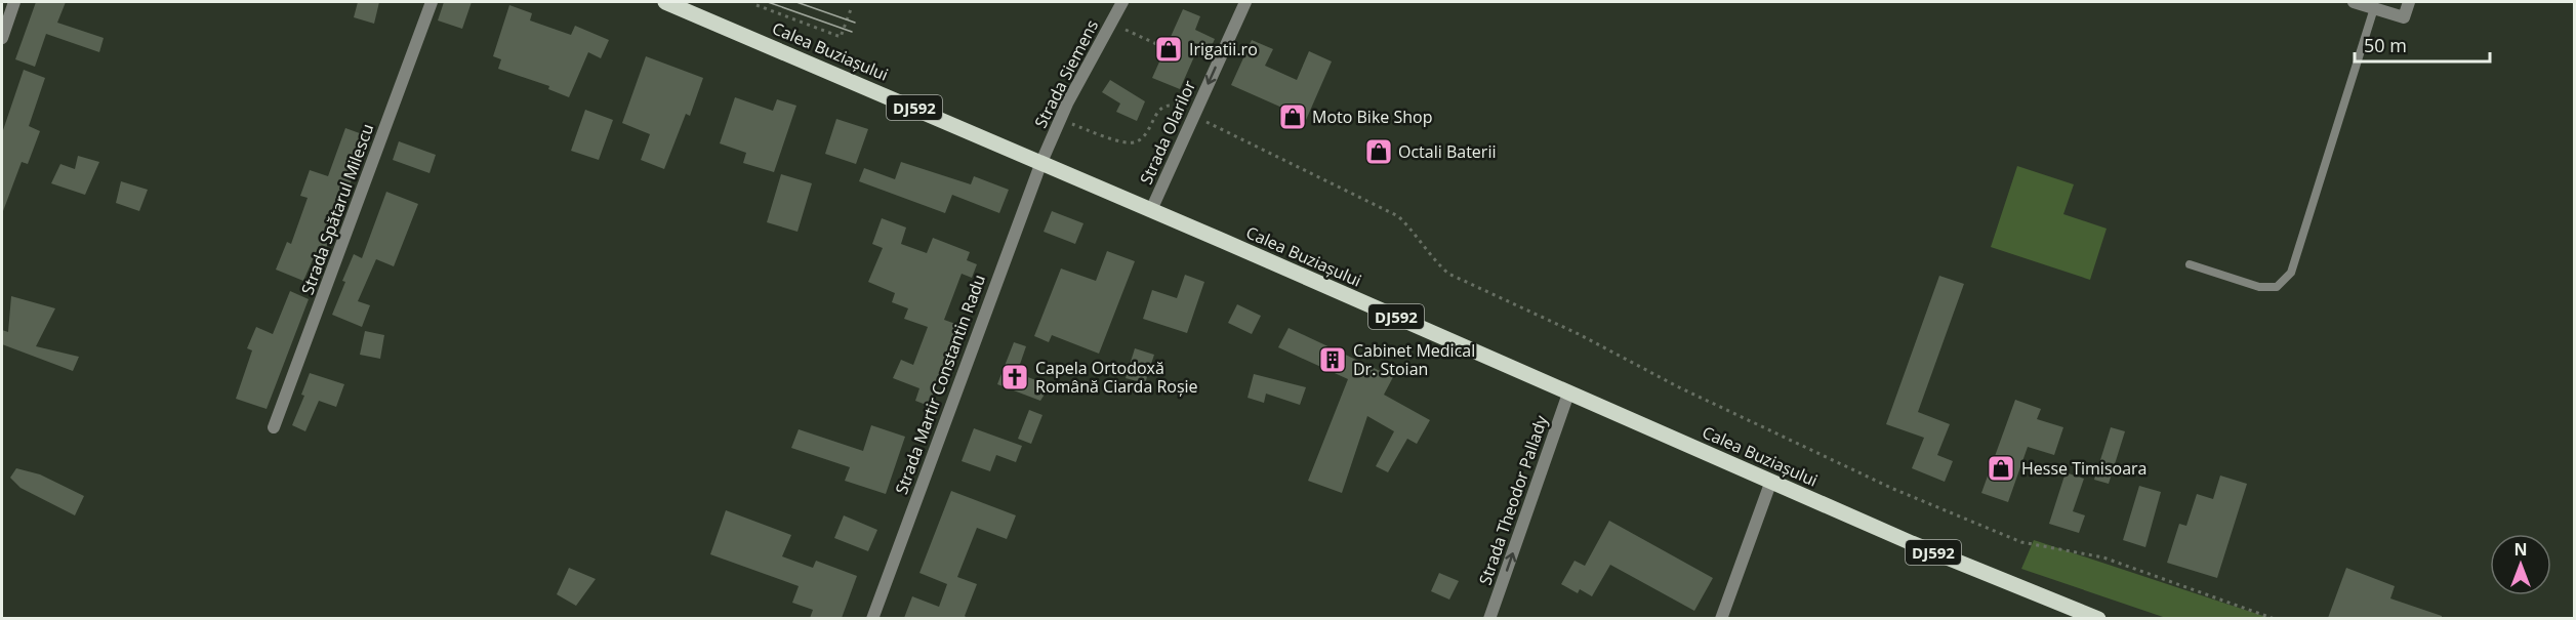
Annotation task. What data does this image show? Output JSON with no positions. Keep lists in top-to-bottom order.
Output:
{
  "streets": {
    "main road": ["Calea Buziașului", "DJ592"],
    "street": [
      "Strada Siemens",
      "Strada Olarilor",
      "Strada Spătarul Milescu",
      "Strada Martir Constantin Radu",
      "Strada Theodor Pallady"
    ]
  },
  "crossings": [
    ["Calea Buziașului", "Strada Siemens"],
    ["Calea Buziașului", "Strada Olarilor"],
    ["Calea Buziașului", "Strada Martir Constantin Radu"],
    ["Calea Buziașului", "Strada Theodor Pallady"],
    ["Strada Siemens", "Strada Martir Constantin Radu"]
  ],
  "one_way": ["Strada Olarilor", "Strada Theodor Pallady"],
  "places": {
    "shop": [
      "Irigatii.ro",
      "Moto Bike Shop",
      "Octali Baterii",
      "Hesse Timisoara"
    ],
    "building": ["Cabinet Medical Dr. Stoian"],
    "church": ["Capela Ortodoxă Română Ciarda Roșie"]
  },
  "scale_bar": "50 m",
  "north": "top"
}
